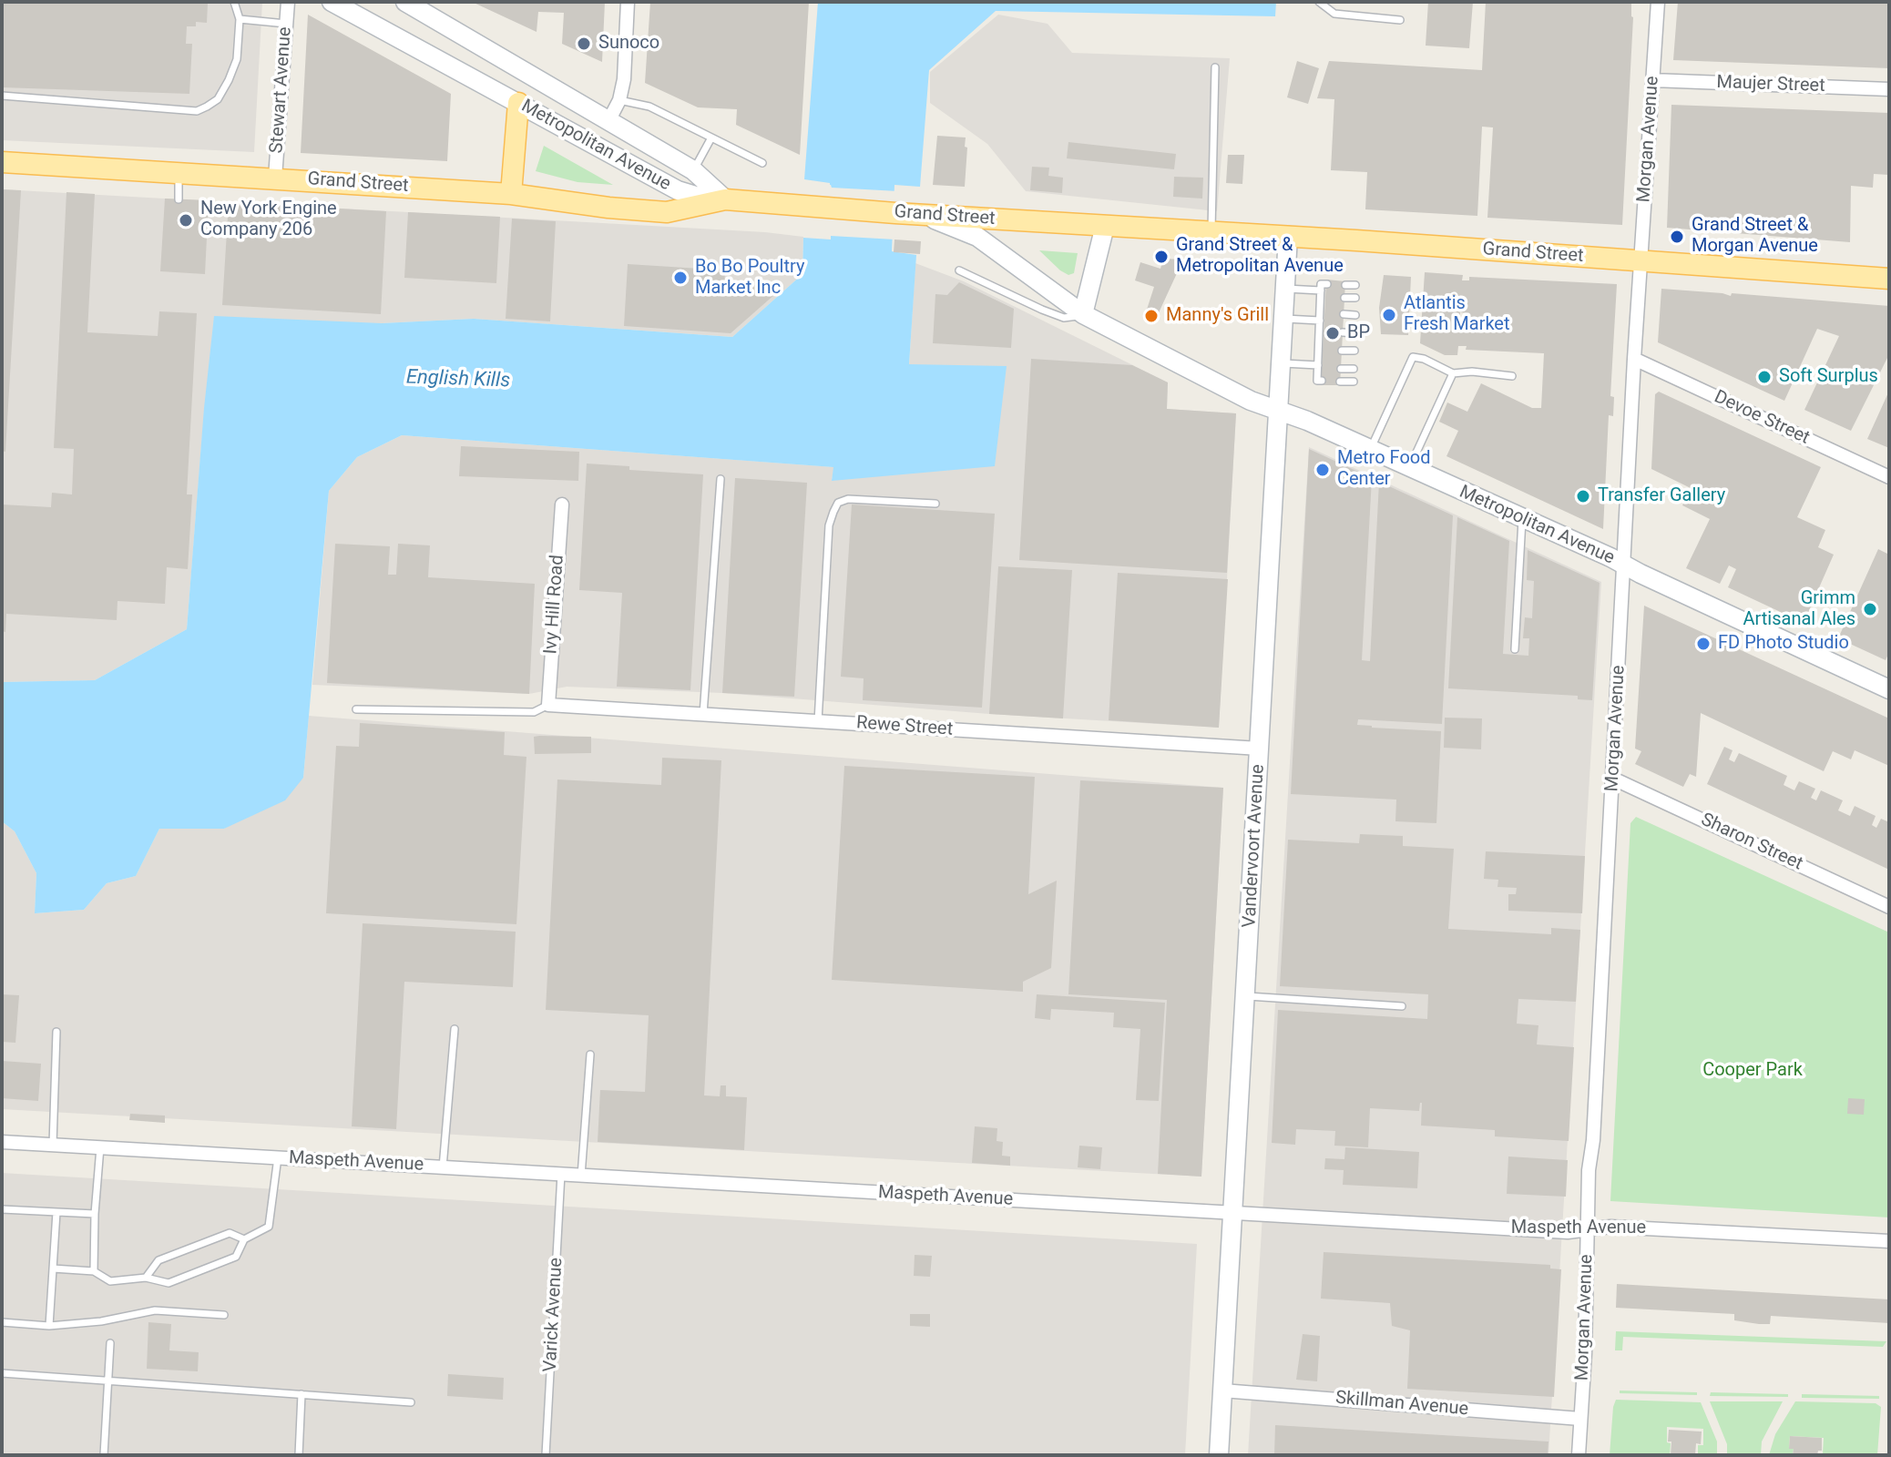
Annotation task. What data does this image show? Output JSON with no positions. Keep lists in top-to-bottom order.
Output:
{
  "streets": {
    "main road": ["Metropolitan Avenue", "Grand Street", "Vandervoort Avenue"],
    "street": [
      "Maujer Street",
      "Stewart Avenue",
      "Morgan Avenue",
      "Devoe Street",
      "Ivy Hill Road",
      "Rewe Street",
      "Sharon Street",
      "Maspeth Avenue",
      "Skillman Avenue"
    ],
    "lane": ["Varick Avenue"]
  },
  "crossings": [
    ["Maujer Street", "Morgan Avenue"],
    ["Stewart Avenue", "Grand Street"],
    ["Morgan Avenue", "Metropolitan Avenue"],
    ["Morgan Avenue", "Grand Street"],
    ["Morgan Avenue", "Devoe Street"],
    ["Morgan Avenue", "Sharon Street"],
    ["Morgan Avenue", "Maspeth Avenue"],
    ["Morgan Avenue", "Skillman Avenue"],
    ["Metropolitan Avenue", "Grand Street"],
    ["Metropolitan Avenue", "Vandervoort Avenue"],
    ["Grand Street", "Vandervoort Avenue"],
    ["Ivy Hill Road", "Rewe Street"],
    ["Rewe Street", "Vandervoort Avenue"],
    ["Vandervoort Avenue", "Maspeth Avenue"],
    ["Vandervoort Avenue", "Skillman Avenue"],
    ["Maspeth Avenue", "Varick Avenue"]
  ],
  "water": ["English Kills"],
  "parks": ["Cooper Park"],
  "places": [
    "Sunoco",
    "New York Engine Company 206",
    "Grand Street & Morgan Avenue",
    "Grand Street & Metropolitan Avenue",
    "Bo Bo Poultry Market Inc",
    "Atlantis Fresh Market",
    "Manny's Grill",
    "BP",
    "Soft Surplus",
    "Metro Food Center",
    "Transfer Gallery",
    "Grimm Artisanal Ales",
    "FD Photo Studio"
  ]
}
